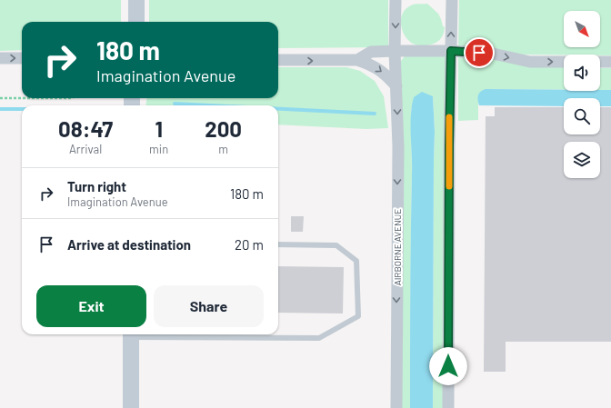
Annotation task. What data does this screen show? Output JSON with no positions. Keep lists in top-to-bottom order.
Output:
{
  "streets": {
    "street": ["AIRBORNE AVENUE"]
  },
  "north": "bottom right",
  "page": {
    "turn": ["180 m", "Imagination Avenue"],
    "eta": [
      "08:47",
      "Arrival",
      "1",
      "min",
      "200",
      "m"
    ],
    "list": [
      {
        "name": "Turn right",
        "note": "Imagination Avenue",
        "value": "180 m"
      },
      {
        "name": "Arrive at destination",
        "value": "20 m"
      }
    ],
    "buttons": ["Exit", "Share"]
  }
}
